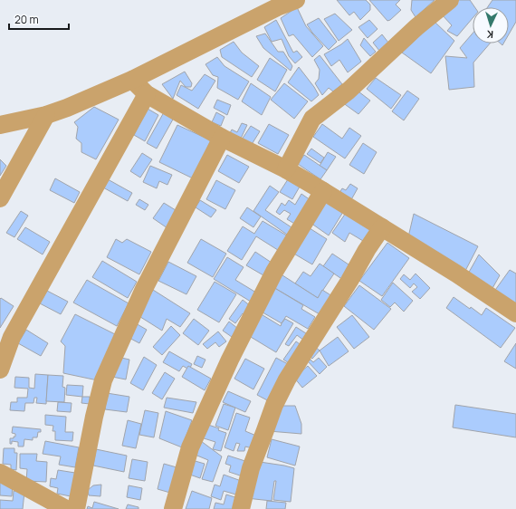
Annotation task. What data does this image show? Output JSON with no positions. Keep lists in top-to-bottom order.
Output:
{
  "scale_bar": "20 m",
  "north": "bottom"
}
